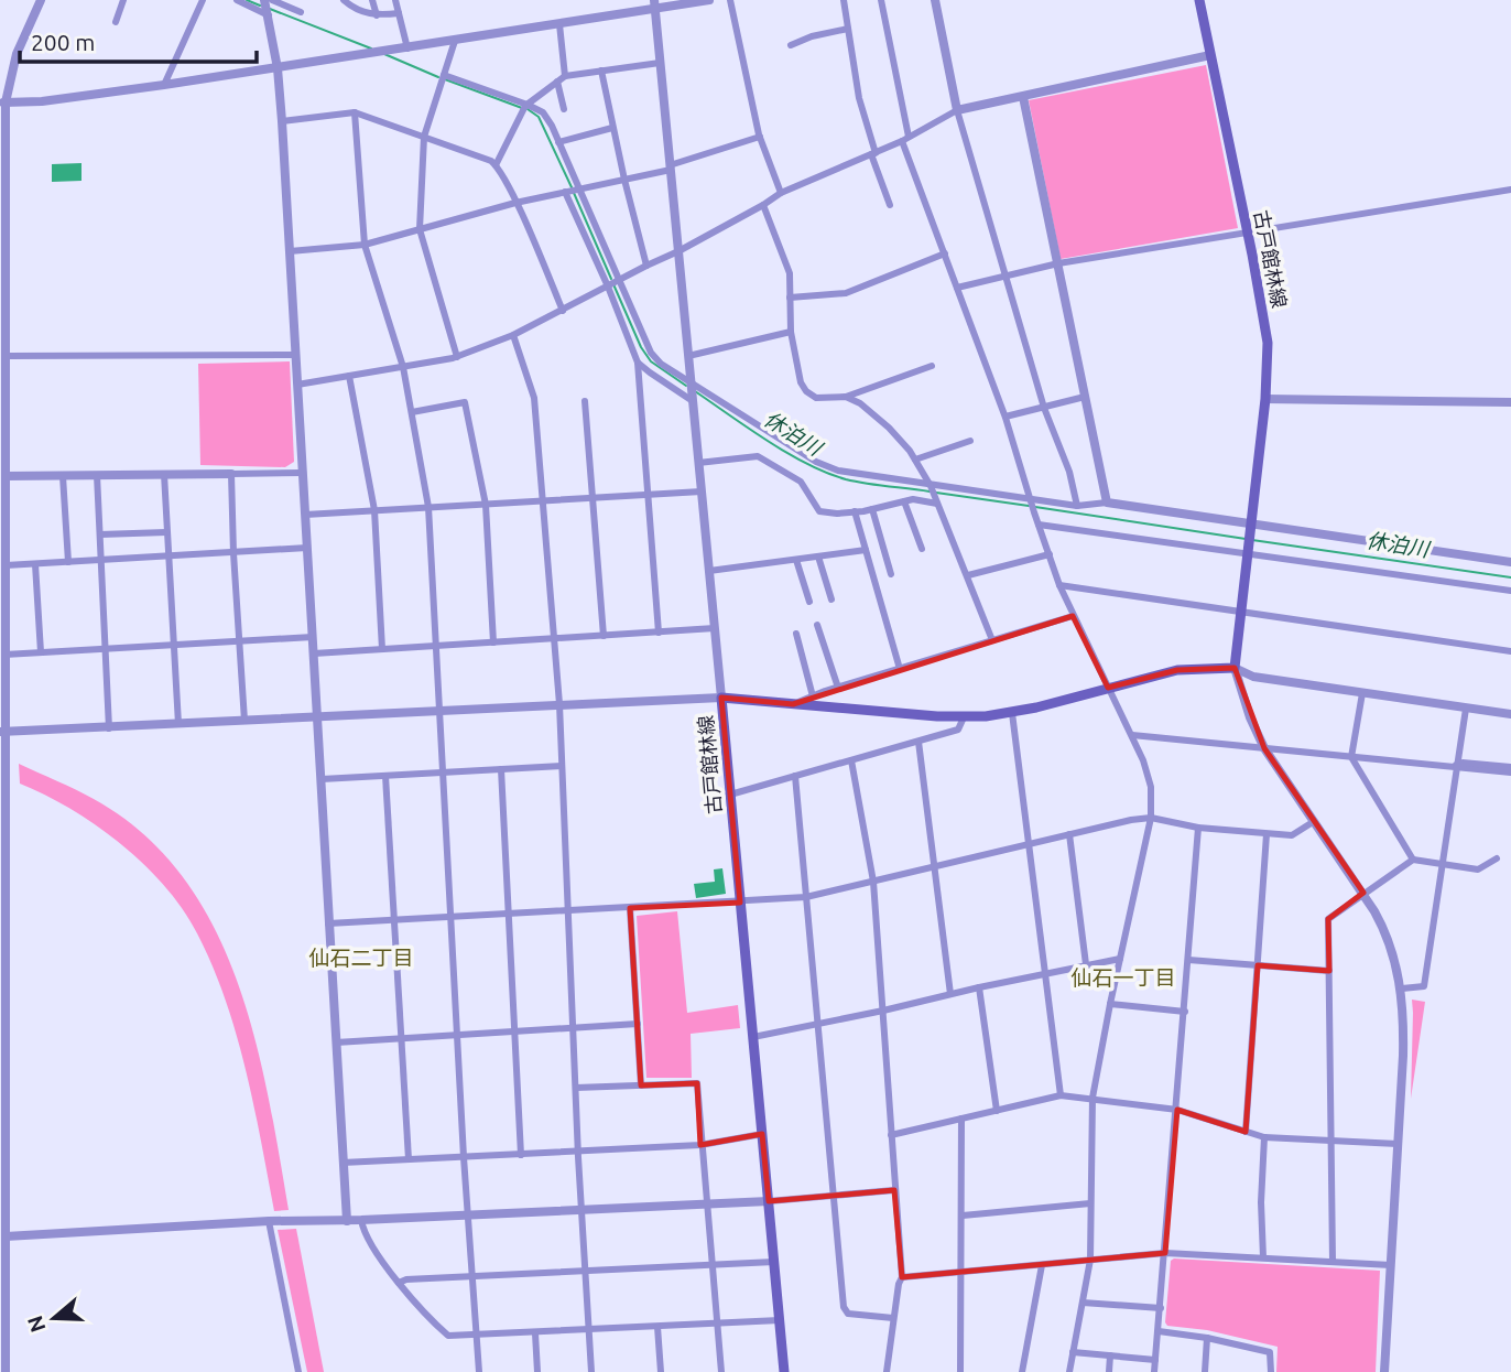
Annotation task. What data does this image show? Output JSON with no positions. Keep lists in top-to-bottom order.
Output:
{
  "streets": {
    "main road": ["古戸館林線"]
  },
  "districts": ["仙石二丁目", "仙石一丁目"],
  "water": ["休泊川"],
  "scale_bar": "200 m",
  "north": "left"
}
